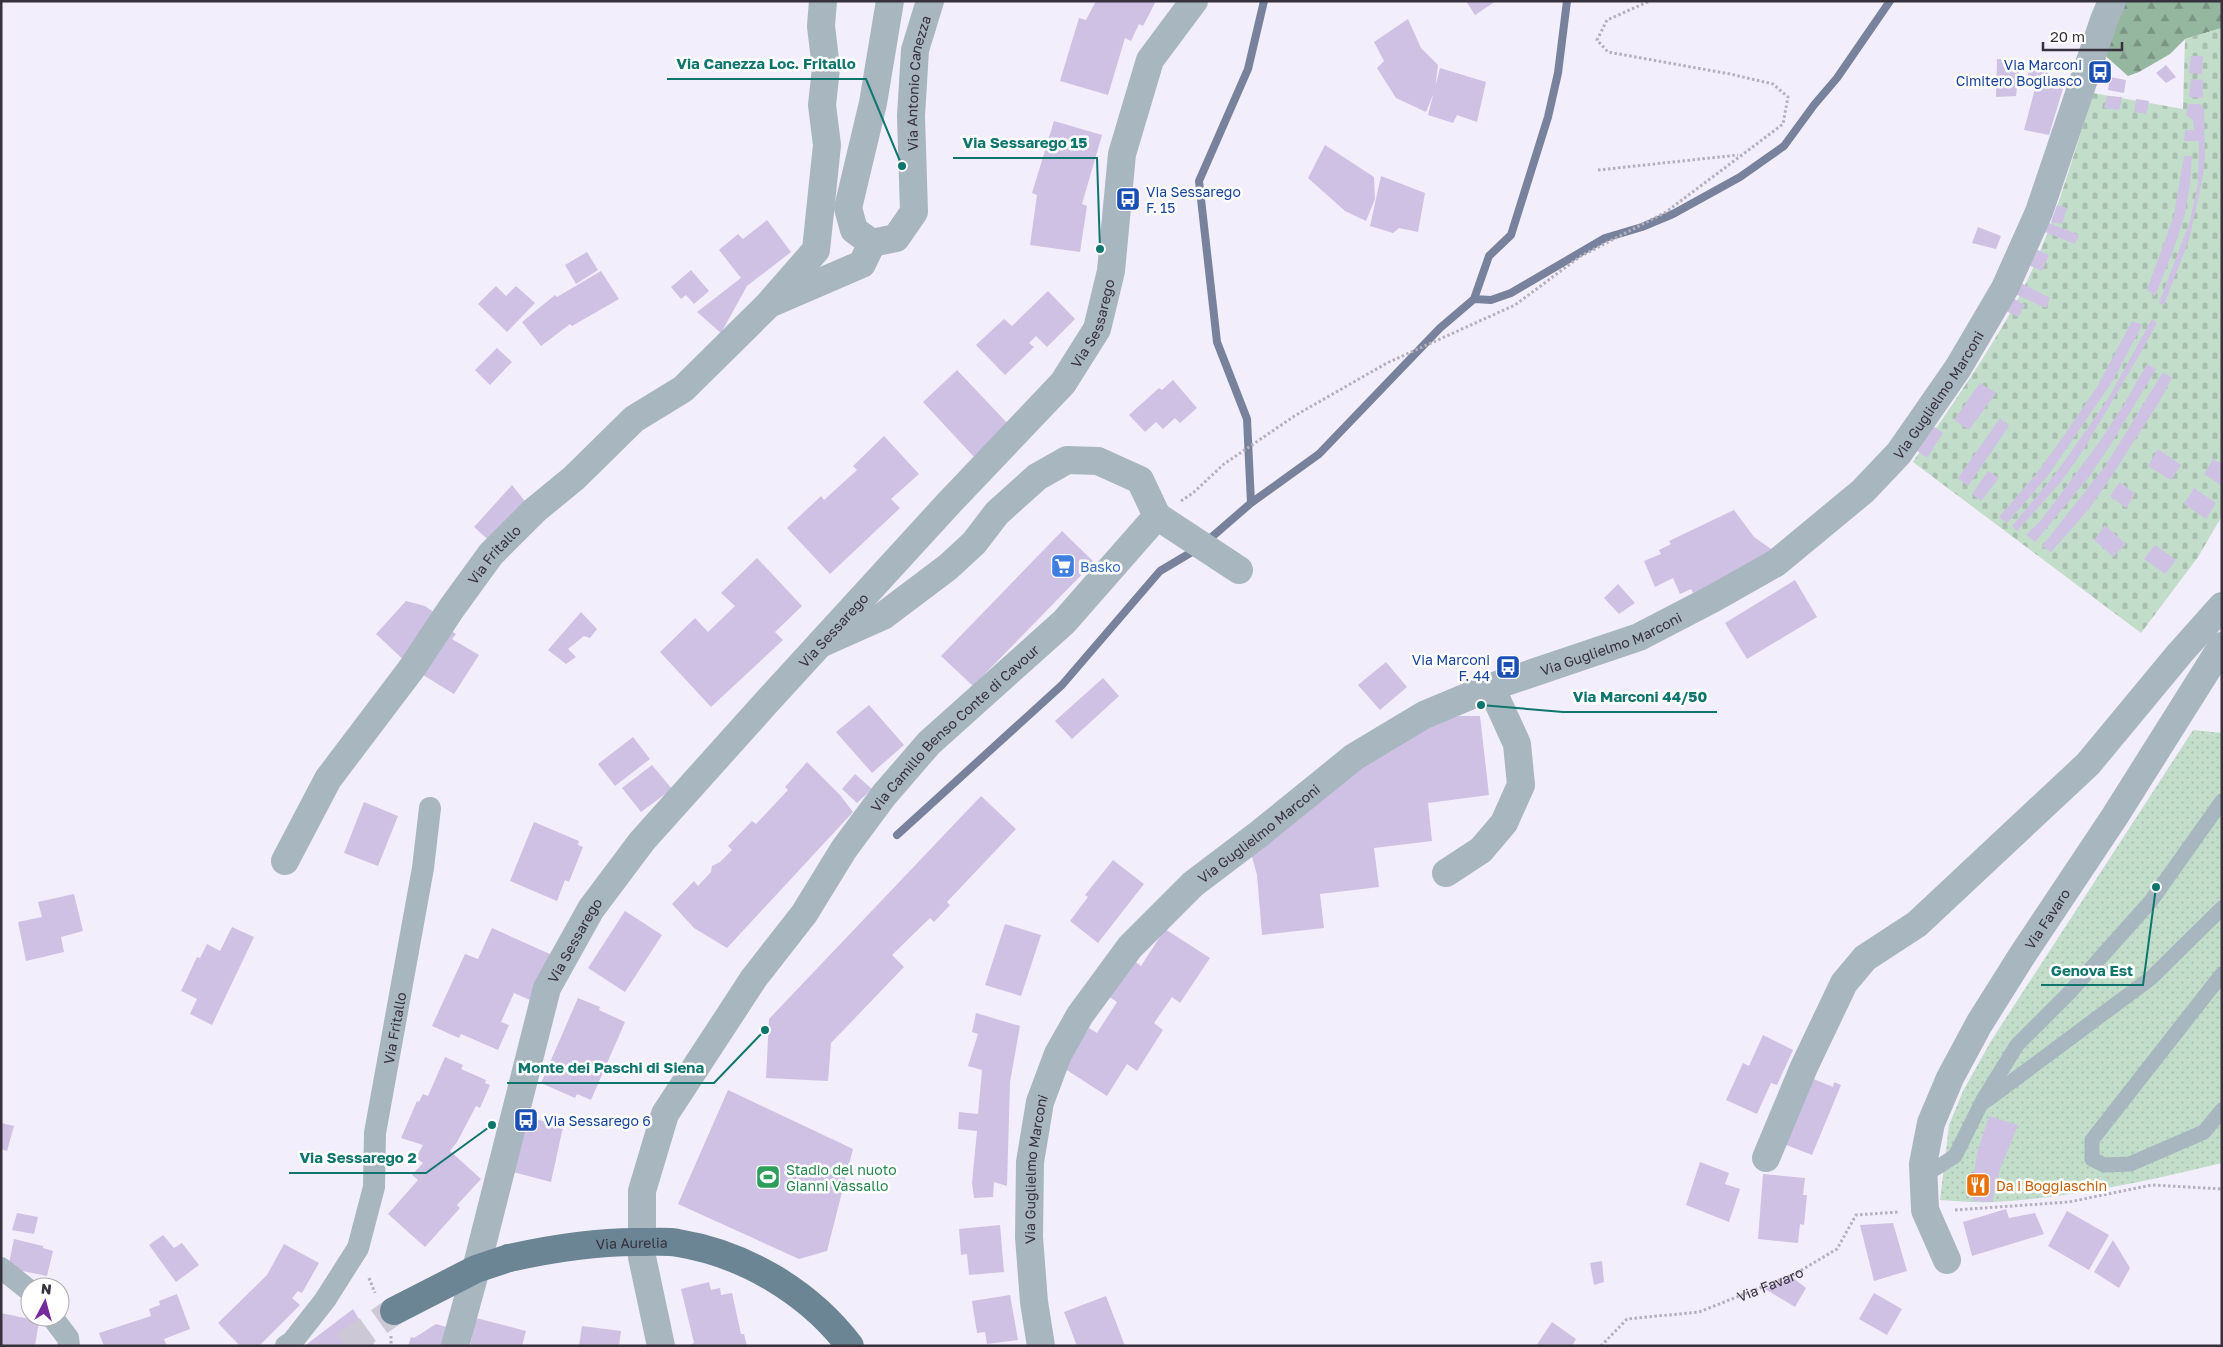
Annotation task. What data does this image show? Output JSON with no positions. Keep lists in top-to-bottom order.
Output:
{
  "streets": {
    "main road": ["Via Aurelia"],
    "street": [
      "Via Antonio Canezza",
      "Via Sessarego",
      "Via Guglielmo Marconi",
      "Via Fritallo",
      "Via Camillo Benso Conte di Cavour",
      "Via Favaro"
    ]
  },
  "crossings": [
    ["Via Sessarego", "Via Aurelia"]
  ],
  "places": {
    "bus stop": [
      "Via Marconi Cimitero Bogliasco",
      "Via Sessarego F. 15",
      "Via Marconi F. 44",
      "Via Sessarego 6"
    ],
    "other": [
      "Via Canezza Loc. Fritallo",
      "Via Sessarego 15",
      "Via Marconi 44/50",
      "Genova Est",
      "Monte dei Paschi di Siena",
      "Via Sessarego 2"
    ],
    "supermarket": ["Basko"],
    "sports": ["Stadio del nuoto Gianni Vassallo"],
    "restaurant": ["Da i Boggiaschin"]
  },
  "scale_bar": "20 m",
  "north": "top"
}
